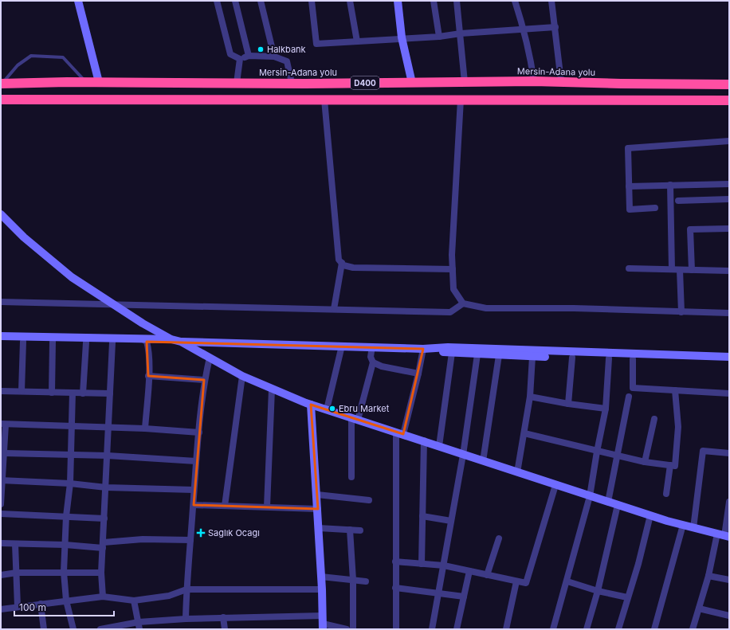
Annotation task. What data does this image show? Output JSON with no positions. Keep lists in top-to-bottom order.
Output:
{
  "streets": {
    "highway": ["Mersin-Adana yolu", "D400"]
  },
  "places": {
    "other": ["Halkbank", "Ebru Market"],
    "health": ["Saglık Ocagı"]
  },
  "scale_bar": "100 m"
}
